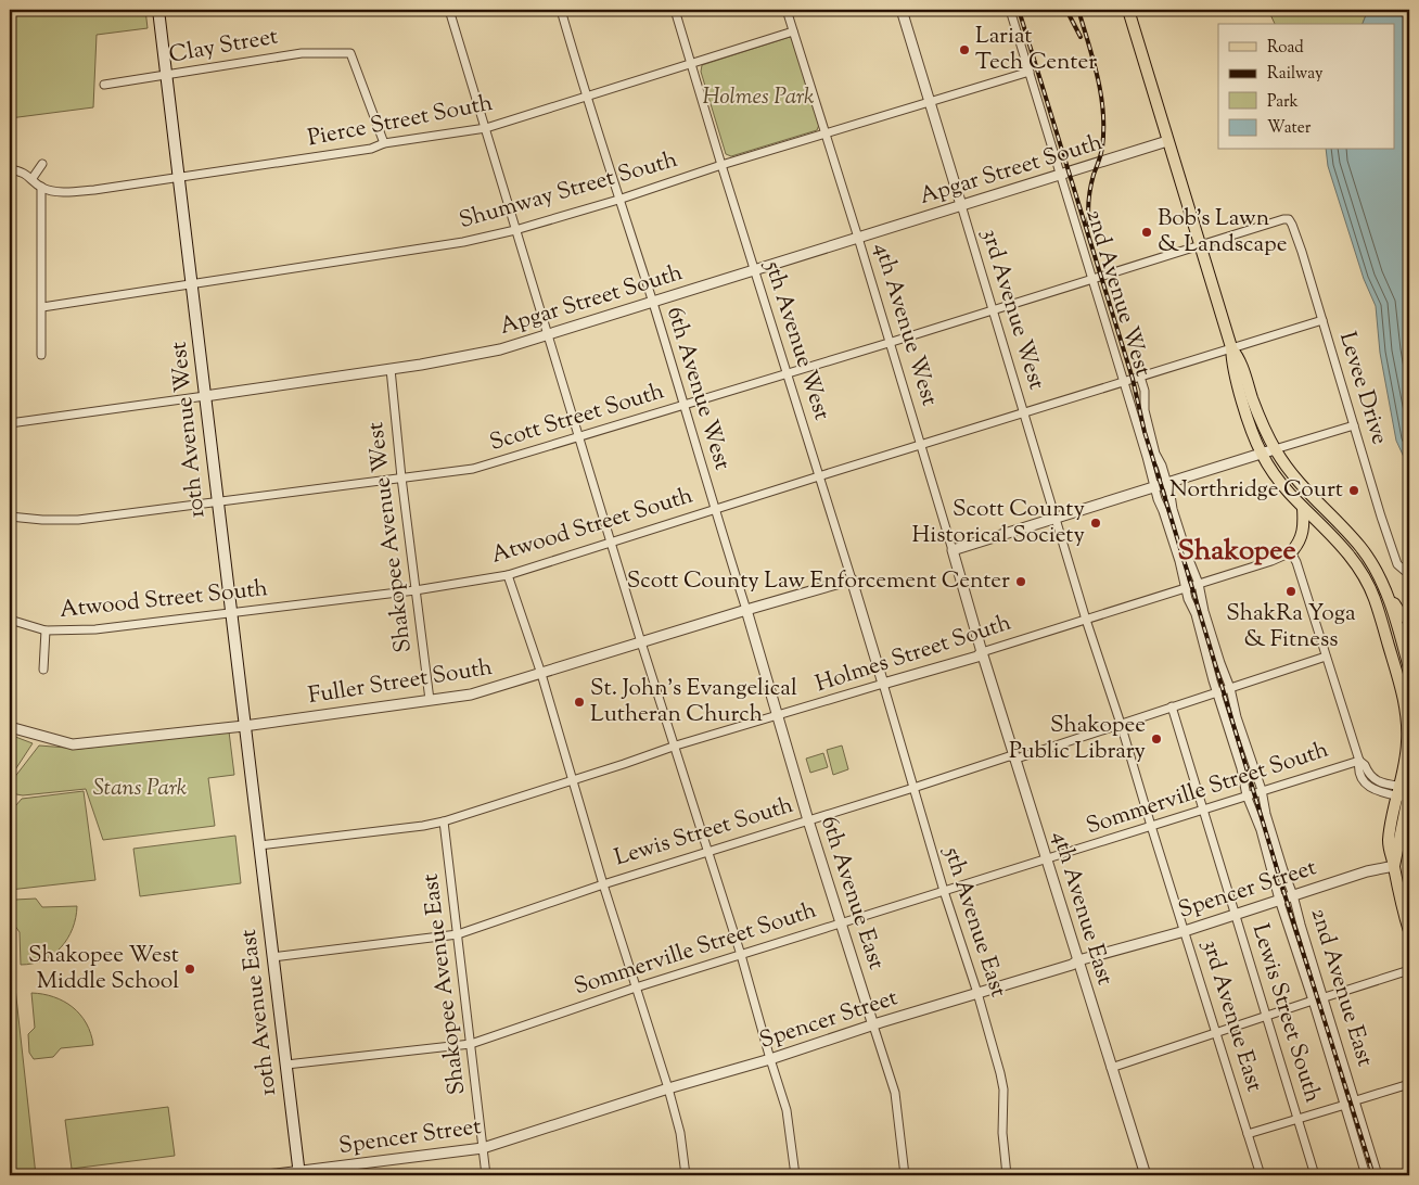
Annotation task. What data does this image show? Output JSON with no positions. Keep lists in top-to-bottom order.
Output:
{
  "streets": {
    "main road": ["10th Avenue West", "10th Avenue East"],
    "street": [
      "Clay Street",
      "Pierce Street South",
      "Apgar Street South",
      "Shumway Street South",
      "2nd Avenue West",
      "3rd Avenue West",
      "4th Avenue West",
      "5th Avenue West",
      "6th Avenue West",
      "Levee Drive",
      "Scott Street South",
      "Atwood Street South",
      "Shakopee Avenue West",
      "Holmes Street South",
      "Fuller Street South",
      "Sommerville Street South",
      "Lewis Street South",
      "Spencer Street",
      "6th Avenue East",
      "4th Avenue East",
      "5th Avenue East",
      "Shakopee Avenue East",
      "2nd Avenue East",
      "3rd Avenue East"
    ]
  },
  "crossings": [
    ["Clay Street", "Pierce Street South"],
    ["Clay Street", "10th Avenue West"],
    ["Pierce Street South", "4th Avenue West"],
    ["Pierce Street South", "5th Avenue West"],
    ["Pierce Street South", "6th Avenue West"],
    ["Pierce Street South", "10th Avenue West"],
    ["Apgar Street South", "2nd Avenue West"],
    ["Apgar Street South", "3rd Avenue West"],
    ["Apgar Street South", "4th Avenue West"],
    ["Apgar Street South", "5th Avenue West"],
    ["Apgar Street South", "6th Avenue West"],
    ["Apgar Street South", "10th Avenue West"],
    ["Apgar Street South", "Shakopee Avenue West"],
    ["Shumway Street South", "2nd Avenue West"],
    ["Shumway Street South", "3rd Avenue West"],
    ["Shumway Street South", "4th Avenue West"],
    ["Shumway Street South", "5th Avenue West"],
    ["Shumway Street South", "6th Avenue West"],
    ["Shumway Street South", "10th Avenue West"],
    ["2nd Avenue West", "Scott Street South"],
    ["2nd Avenue West", "Atwood Street South"],
    ["2nd Avenue West", "Holmes Street South"],
    ["2nd Avenue West", "2nd Avenue East"],
    ["3rd Avenue West", "Scott Street South"],
    ["3rd Avenue West", "Atwood Street South"],
    ["3rd Avenue West", "Holmes Street South"],
    ["3rd Avenue West", "3rd Avenue East"],
    ["4th Avenue West", "Scott Street South"],
    ["4th Avenue West", "Atwood Street South"],
    ["4th Avenue West", "Holmes Street South"],
    ["4th Avenue West", "4th Avenue East"],
    ["5th Avenue West", "Scott Street South"],
    ["5th Avenue West", "Atwood Street South"],
    ["5th Avenue West", "Holmes Street South"],
    ["5th Avenue West", "Fuller Street South"],
    ["5th Avenue West", "5th Avenue East"],
    ["6th Avenue West", "Scott Street South"],
    ["6th Avenue West", "Atwood Street South"],
    ["6th Avenue West", "Holmes Street South"],
    ["6th Avenue West", "Fuller Street South"],
    ["6th Avenue West", "6th Avenue East"],
    ["Levee Drive", "Scott Street South"],
    ["Levee Drive", "Atwood Street South"],
    ["Scott Street South", "10th Avenue West"],
    ["Scott Street South", "Shakopee Avenue West"],
    ["10th Avenue West", "Atwood Street South"],
    ["10th Avenue West", "Holmes Street South"],
    ["10th Avenue West", "Fuller Street South"],
    ["10th Avenue West", "10th Avenue East"],
    ["Atwood Street South", "Shakopee Avenue West"],
    ["Atwood Street South", "2nd Avenue East"],
    ["Shakopee Avenue West", "Fuller Street South"],
    ["Holmes Street South", "6th Avenue East"],
    ["Holmes Street South", "4th Avenue East"],
    ["Holmes Street South", "5th Avenue East"],
    ["Holmes Street South", "Shakopee Avenue East"],
    ["Holmes Street South", "2nd Avenue East"],
    ["Holmes Street South", "10th Avenue East"],
    ["Holmes Street South", "3rd Avenue East"],
    ["Sommerville Street South", "Lewis Street South"],
    ["Sommerville Street South", "6th Avenue East"],
    ["Sommerville Street South", "4th Avenue East"],
    ["Sommerville Street South", "5th Avenue East"],
    ["Sommerville Street South", "Shakopee Avenue East"],
    ["Sommerville Street South", "2nd Avenue East"],
    ["Sommerville Street South", "10th Avenue East"],
    ["Sommerville Street South", "3rd Avenue East"],
    ["Lewis Street South", "Spencer Street"],
    ["Lewis Street South", "6th Avenue East"],
    ["Lewis Street South", "4th Avenue East"],
    ["Lewis Street South", "5th Avenue East"],
    ["Lewis Street South", "Shakopee Avenue East"],
    ["Lewis Street South", "2nd Avenue East"],
    ["Lewis Street South", "10th Avenue East"],
    ["Lewis Street South", "3rd Avenue East"],
    ["Spencer Street", "6th Avenue East"],
    ["Spencer Street", "4th Avenue East"],
    ["Spencer Street", "5th Avenue East"],
    ["Spencer Street", "Shakopee Avenue East"],
    ["Spencer Street", "2nd Avenue East"],
    ["Spencer Street", "10th Avenue East"],
    ["Spencer Street", "3rd Avenue East"]
  ],
  "districts": ["Shakopee"],
  "parks": ["Holmes Park", "Stans Park"],
  "places": [
    "Lariat Tech Center",
    "Bob's Lawn & Landscape",
    "Northridge Court",
    "Scott County Historical Society",
    "Scott County Law Enforcement Center",
    "ShakRa Yoga & Fitness",
    "St. John's Evangelical Lutheran Church",
    "Shakopee Public Library",
    "Shakopee West Middle School"
  ],
  "legend": [
    "Road",
    "Railway",
    "Park",
    "Water"
  ]
}
